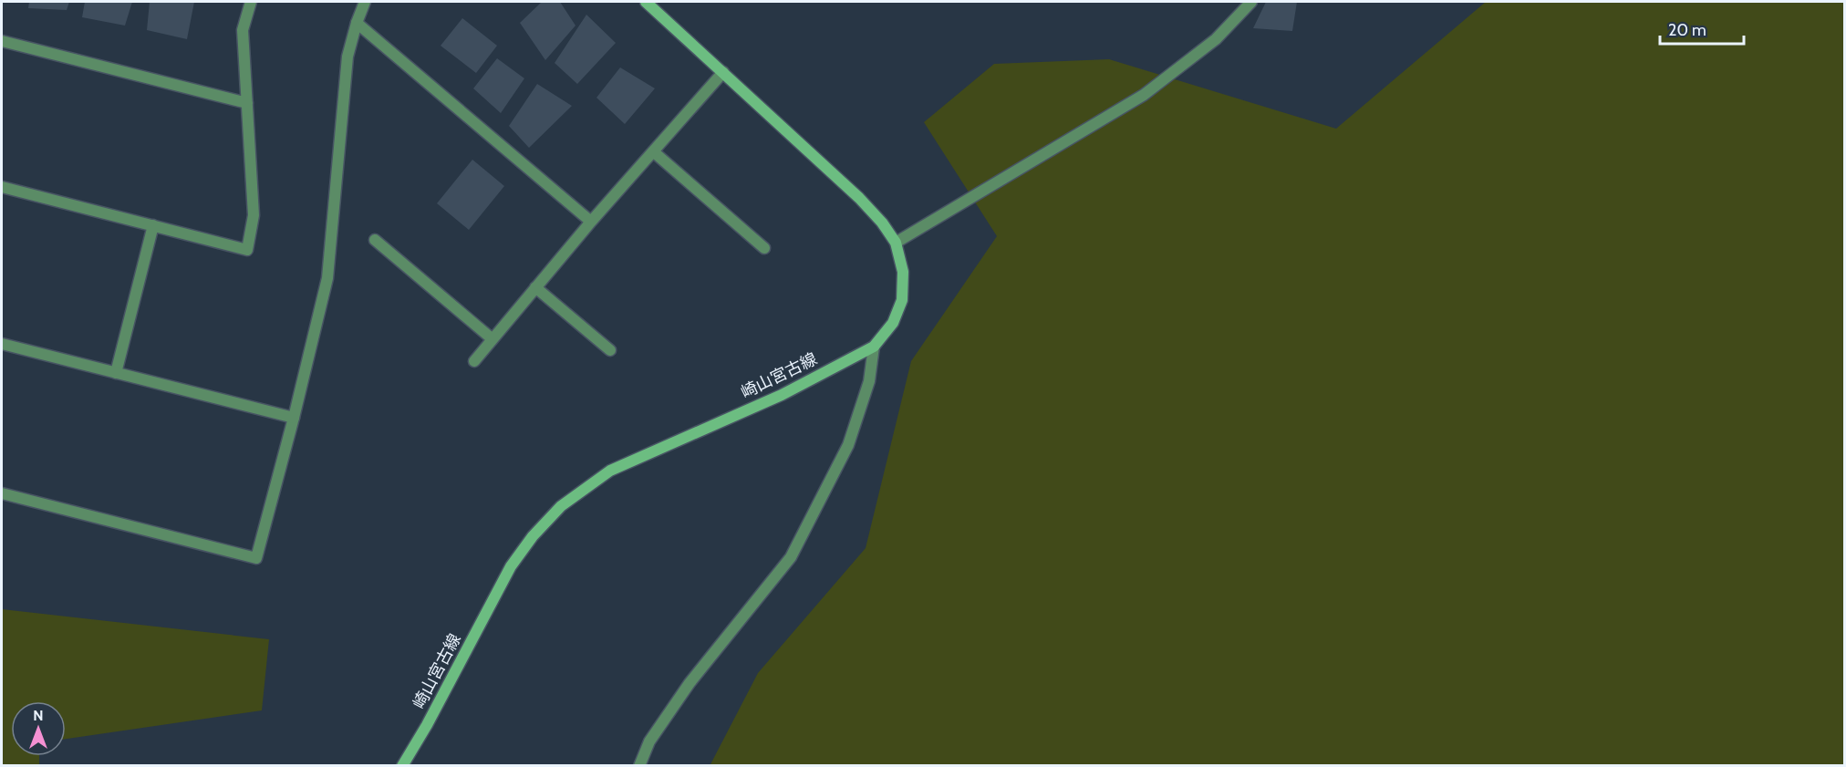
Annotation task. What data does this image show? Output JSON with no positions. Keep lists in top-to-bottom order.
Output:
{
  "streets": {
    "main road": ["崎山宮古線"]
  },
  "scale_bar": "20 m",
  "north": "top"
}
